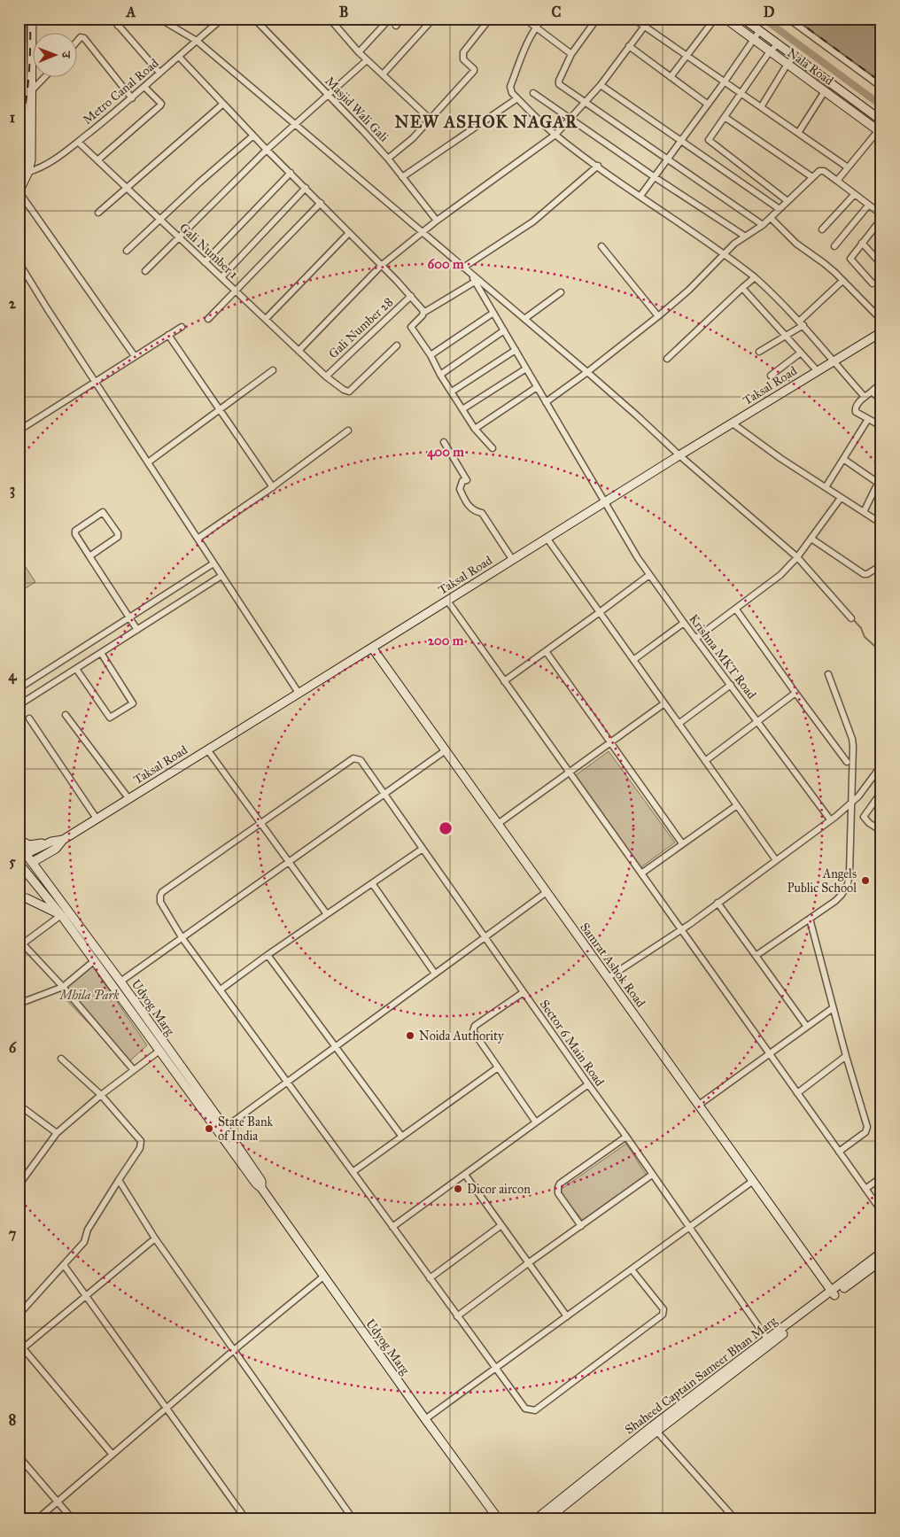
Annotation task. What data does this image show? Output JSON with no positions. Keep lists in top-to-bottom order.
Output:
{
  "streets": {
    "street": [
      "Nala Road",
      "Metro Canal Road",
      "Masjid Wali Gali",
      "Gali Number 1",
      "Gali Number 28",
      "Taksal Road",
      "Krishna MKT Road",
      "Samrat Ashok Road",
      "Udyog Marg",
      "Sector 6 Main Road",
      "Shaheed Captain Sameer Bhan Marg"
    ]
  },
  "crossings": [
    ["Metro Canal Road", "Gali Number 1"],
    ["Gali Number 1", "Gali Number 28"],
    ["Taksal Road", "Krishna MKT Road"],
    ["Taksal Road", "Samrat Ashok Road"],
    ["Taksal Road", "Udyog Marg"],
    ["Samrat Ashok Road", "Shaheed Captain Sameer Bhan Marg"],
    ["Sector 6 Main Road", "Shaheed Captain Sameer Bhan Marg"]
  ],
  "districts": ["NEW ASHOK NAGAR"],
  "parks": ["Mhila Park"],
  "places": [
    "Angels Public School",
    "Noida Authority",
    "State Bank of India",
    "Dicor aircon"
  ],
  "north": "right",
  "grid": {
    "columns": [
      "A",
      "B",
      "C",
      "D"
    ],
    "rows": [
      "1",
      "2",
      "3",
      "4",
      "5",
      "6",
      "7",
      "8"
    ]
  },
  "rings": ["600 m", "400 m", "200 m"]
}
